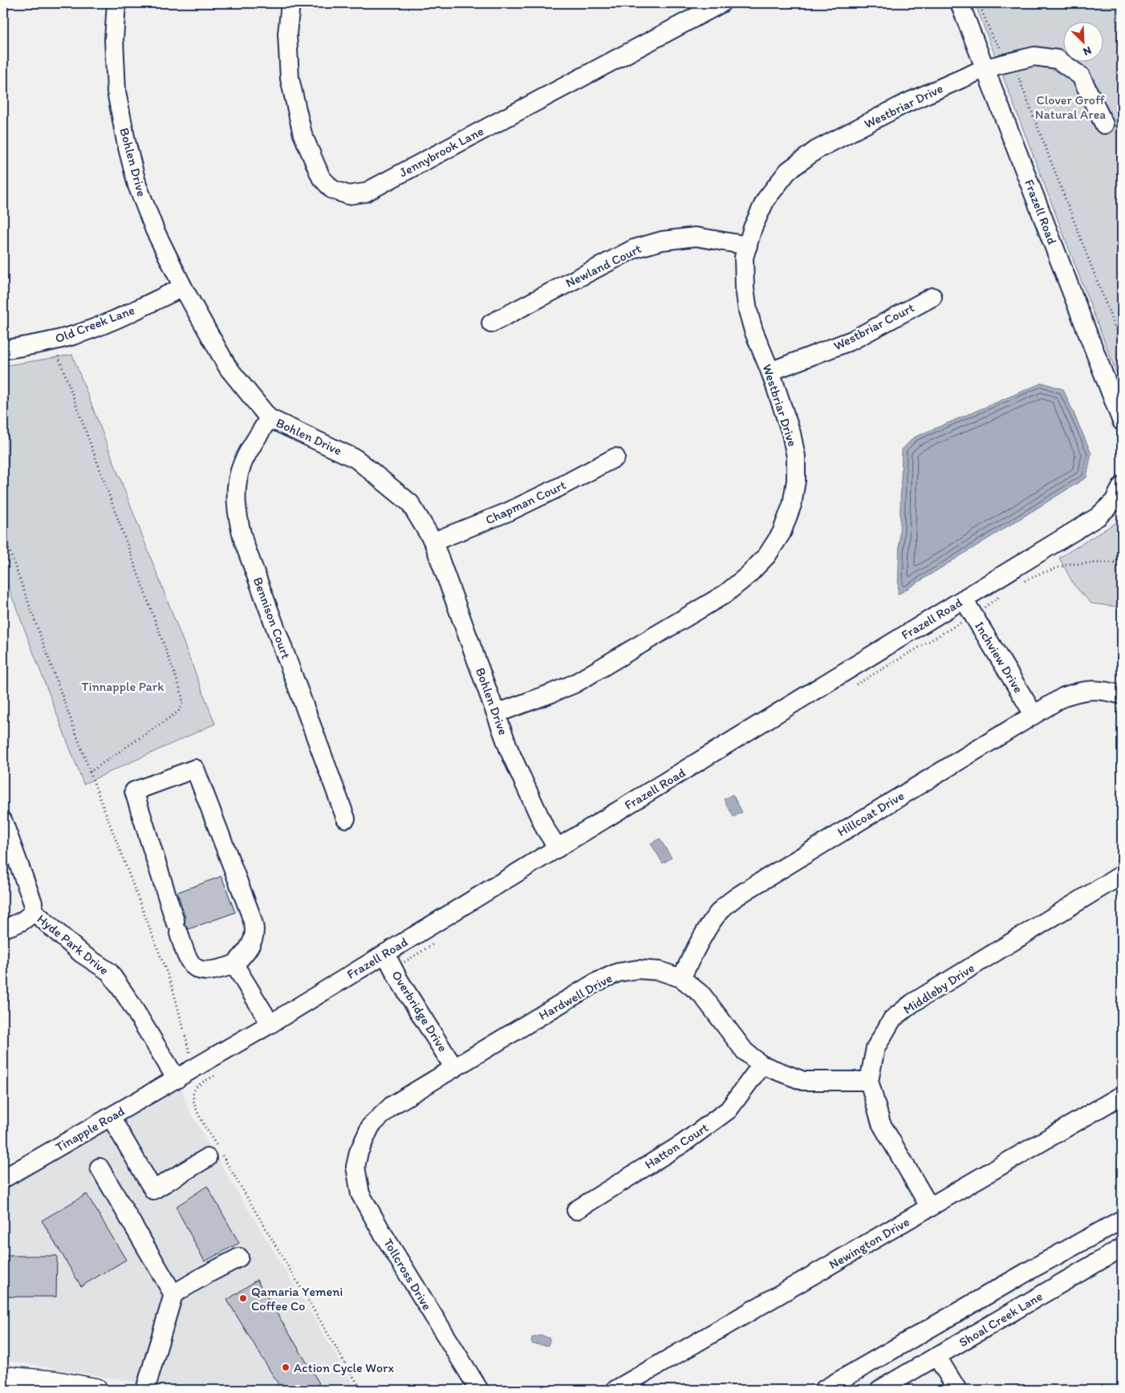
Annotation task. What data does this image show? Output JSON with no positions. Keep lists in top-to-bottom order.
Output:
{
  "streets": {
    "street": [
      "Westbriar Drive",
      "Jennybrook Lane",
      "Bohlen Drive",
      "Frazell Road",
      "Newland Court",
      "Old Creek Lane",
      "Westbriar Court",
      "Chapman Court",
      "Bennison Court",
      "Inchview Drive",
      "Hillcoat Drive",
      "Hyde Park Drive",
      "Middleby Drive",
      "Hardwell Drive",
      "Overbridge Drive",
      "Tinapple Road",
      "Hatton Court",
      "Newington Drive",
      "Tollcross Drive",
      "Shoal Creek Lane"
    ]
  },
  "crossings": [
    ["Westbriar Drive", "Bohlen Drive"],
    ["Westbriar Drive", "Frazell Road"],
    ["Westbriar Drive", "Newland Court"],
    ["Westbriar Drive", "Westbriar Court"],
    ["Bohlen Drive", "Frazell Road"],
    ["Bohlen Drive", "Old Creek Lane"],
    ["Bohlen Drive", "Chapman Court"],
    ["Bohlen Drive", "Bennison Court"],
    ["Frazell Road", "Inchview Drive"],
    ["Frazell Road", "Hyde Park Drive"],
    ["Frazell Road", "Overbridge Drive"],
    ["Frazell Road", "Tinapple Road"],
    ["Inchview Drive", "Hillcoat Drive"],
    ["Hillcoat Drive", "Hardwell Drive"],
    ["Hyde Park Drive", "Tinapple Road"],
    ["Middleby Drive", "Hardwell Drive"],
    ["Middleby Drive", "Newington Drive"],
    ["Hardwell Drive", "Overbridge Drive"],
    ["Hardwell Drive", "Hatton Court"],
    ["Hardwell Drive", "Tollcross Drive"]
  ],
  "parks": ["Clover Groff Natural Area", "Tinnapple Park"],
  "places": ["Qamaria Yemeni Coffee Co", "Action Cycle Worx"],
  "north": "bottom right"
}
